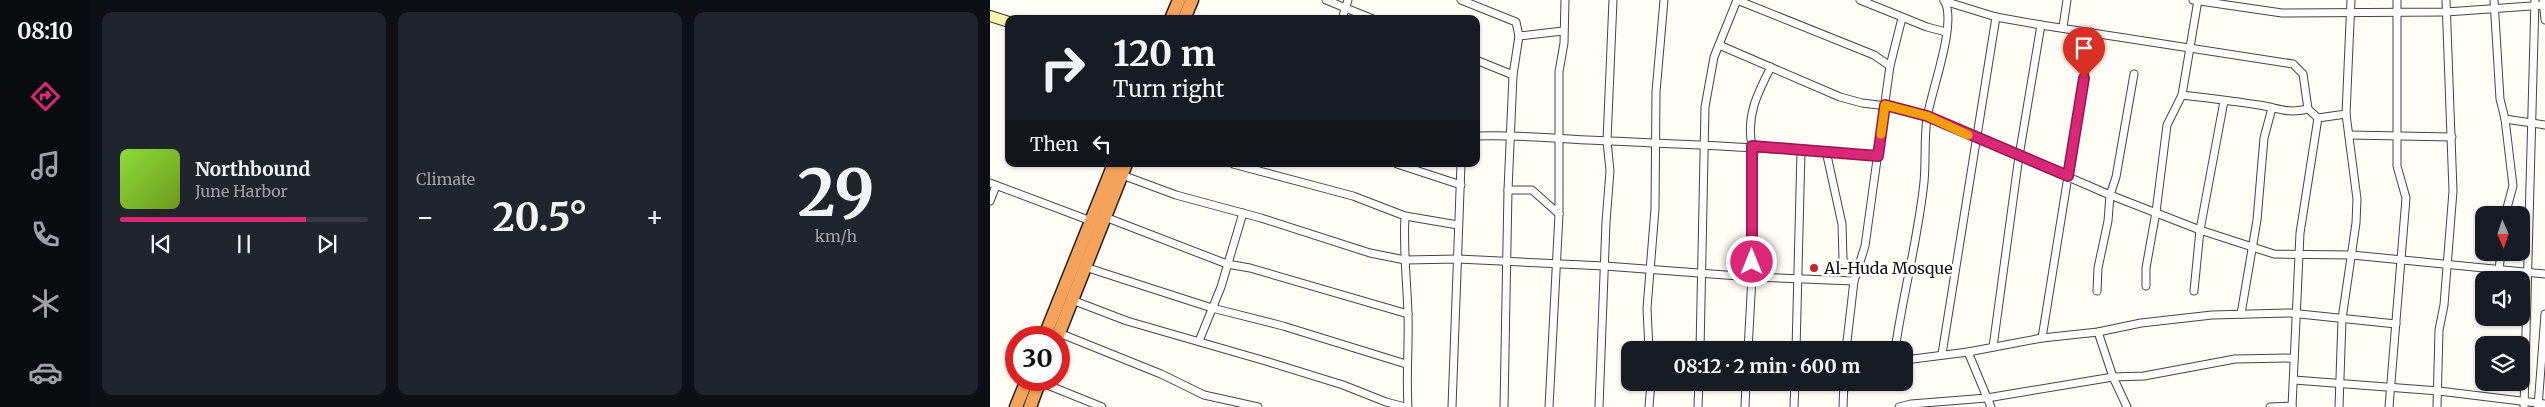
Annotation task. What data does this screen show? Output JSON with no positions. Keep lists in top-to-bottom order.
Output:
{
  "places": ["Al-Huda Mosque"],
  "north": "bottom",
  "page": {
    "tabs": "08:10",
    "tile": [
      "Climate",
      ["29", "km/h"]
    ],
    "turn": ["120 m", "Turn right"],
    "then": "Then",
    "song": ["Northbound", "June Harbor"],
    "heat": ["−", "20.5°", "+"],
    "limit": "30",
    "trip": "08:12 · 2 min · 600 m"
  }
}
